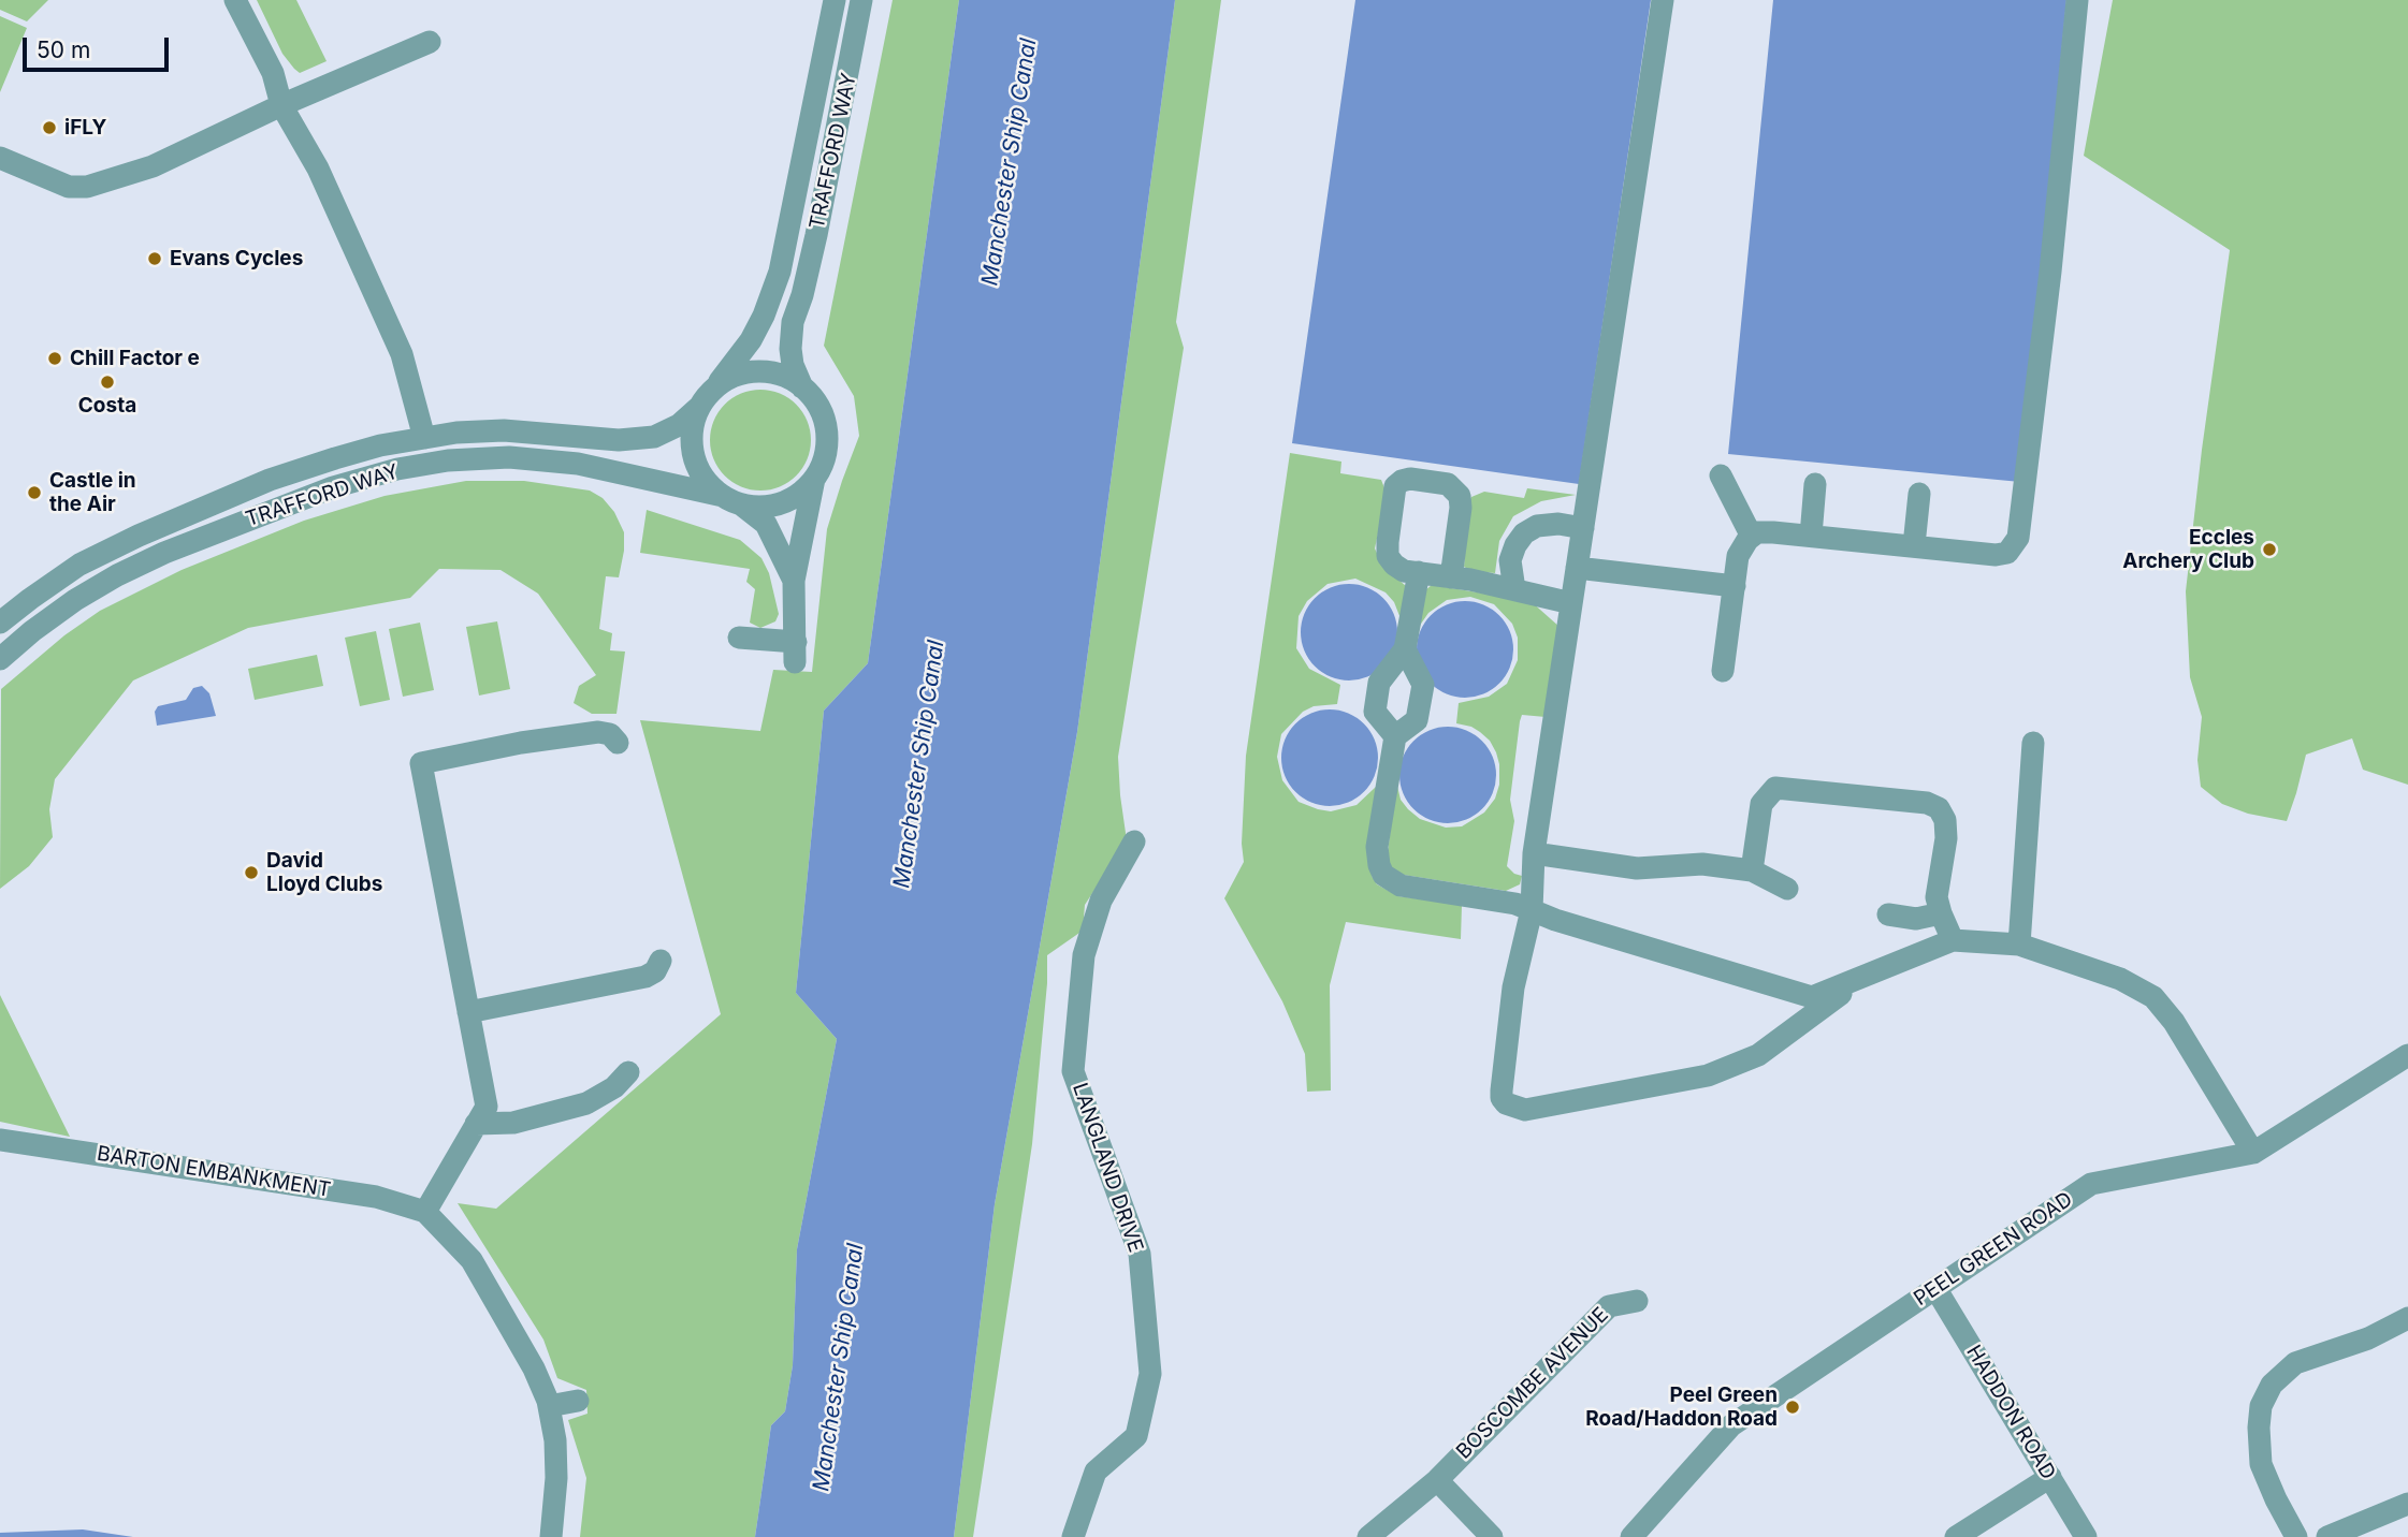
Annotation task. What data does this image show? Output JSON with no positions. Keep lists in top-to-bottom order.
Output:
{
  "streets": {
    "street": [
      "TRAFFORD WAY",
      "LANGLAND DRIVE",
      "BARTON EMBANKMENT",
      "PEEL GREEN ROAD",
      "BOSCOMBE AVENUE",
      "HADDON ROAD"
    ]
  },
  "crossings": [
    ["PEEL GREEN ROAD", "HADDON ROAD"]
  ],
  "water": ["Manchester Ship Canal"],
  "places": [
    "iFLY",
    "Evans Cycles",
    "Chill Factor e",
    "Costa",
    "Castle in the Air",
    "Eccles Archery Club",
    "David Lloyd Clubs",
    "Peel Green Road/Haddon Road"
  ],
  "scale_bar": "50 m"
}
